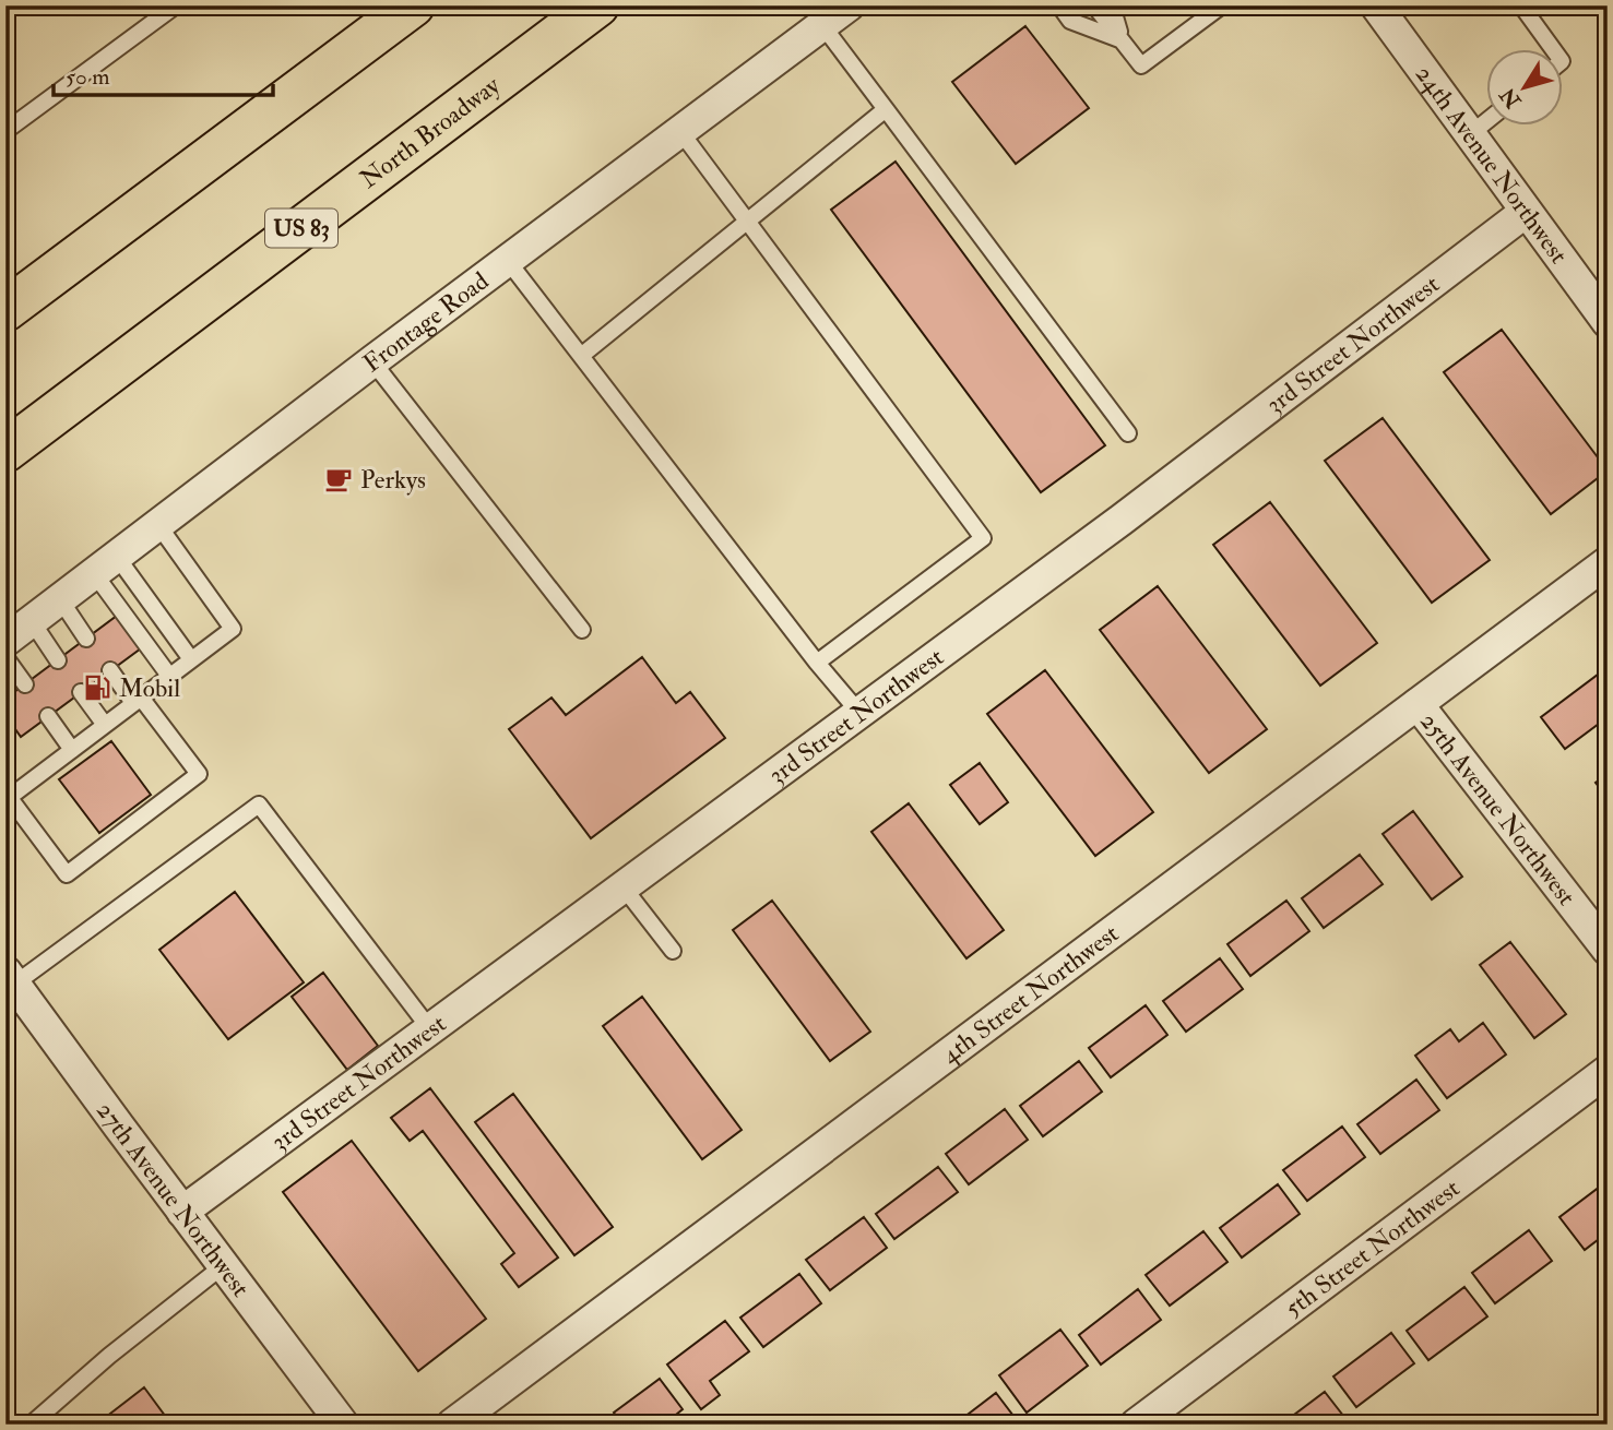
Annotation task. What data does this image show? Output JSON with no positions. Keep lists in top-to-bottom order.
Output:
{
  "streets": {
    "main road": ["North Broadway", "US 83"],
    "street": [
      "24th Avenue Northwest",
      "Frontage Road",
      "3rd Street Northwest",
      "25th Avenue Northwest",
      "4th Street Northwest",
      "27th Avenue Northwest",
      "5th Street Northwest"
    ]
  },
  "crossings": [
    ["24th Avenue Northwest", "3rd Street Northwest"],
    ["3rd Street Northwest", "27th Avenue Northwest"],
    ["25th Avenue Northwest", "4th Street Northwest"]
  ],
  "places": {
    "cafe": ["Perkys"],
    "fuel station": ["Mobil"]
  },
  "scale_bar": "50 m",
  "north": "bottom left"
}
